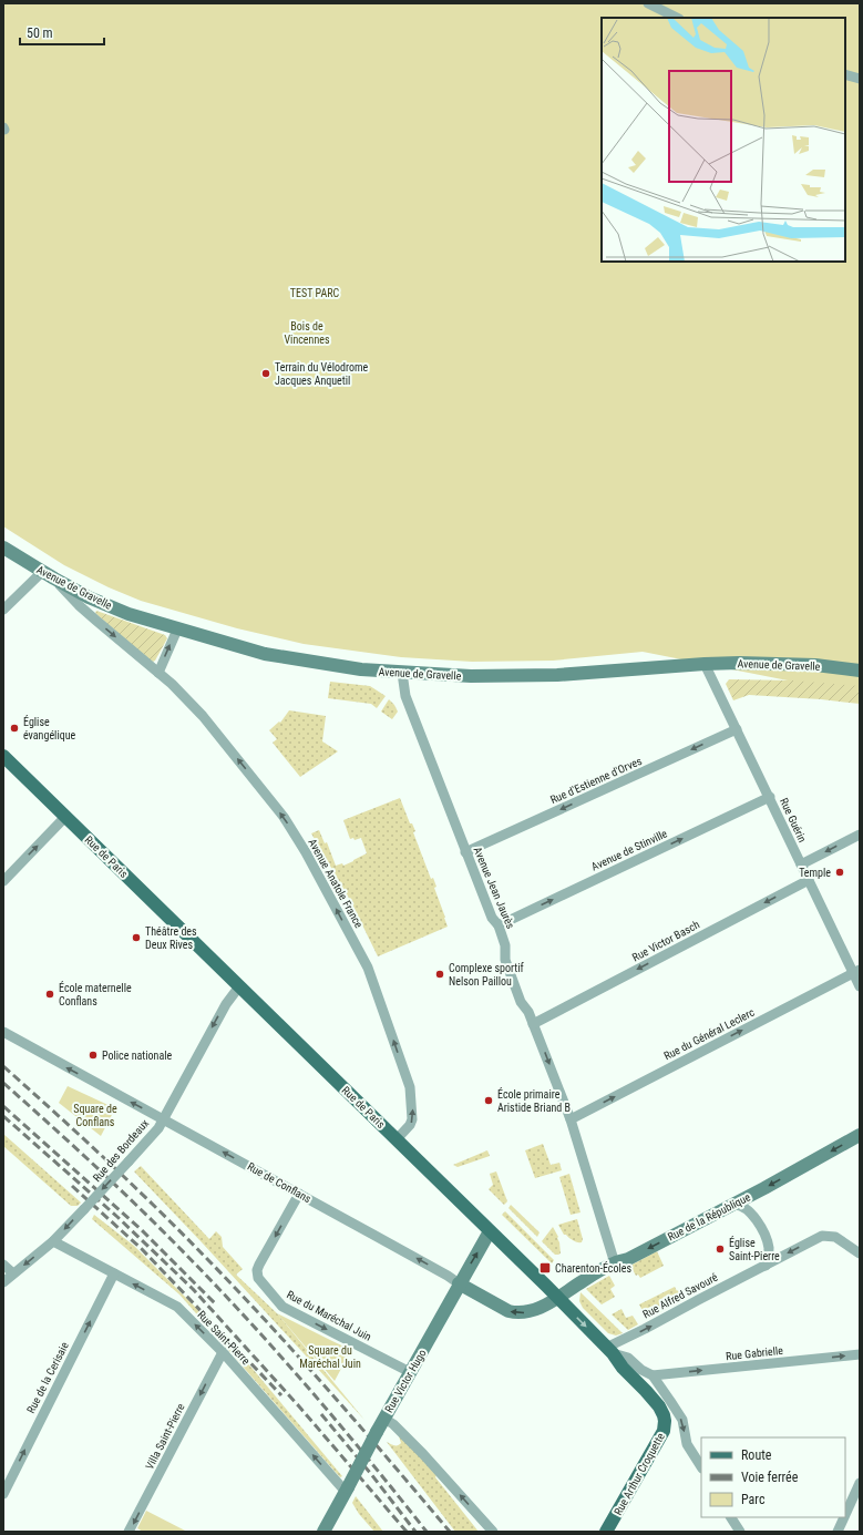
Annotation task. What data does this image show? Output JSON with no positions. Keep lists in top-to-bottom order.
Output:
{
  "streets": {
    "main road": ["Rue de Paris", "Rue Arthur Croquette"],
    "street": [
      "Avenue de Gravelle",
      "Rue d'Estienne d'Orves",
      "Rue Guérin",
      "Avenue de Stinville",
      "Avenue Anatole France",
      "Avenue Jean Jaurès",
      "Rue Victor Basch",
      "Rue du Général Leclerc",
      "Rue des Bordeaux",
      "Rue de Conflans",
      "Rue de la République",
      "Rue Alfred Savouré",
      "Rue du Maréchal Juin",
      "Rue Saint-Pierre",
      "Rue Gabrielle",
      "Rue de la Cerisaie",
      "Rue Victor Hugo",
      "Villa Saint-Pierre"
    ]
  },
  "crossings": [
    ["Avenue de Gravelle", "Rue Guérin"],
    ["Avenue de Gravelle", "Avenue Anatole France"],
    ["Avenue de Gravelle", "Avenue Jean Jaurès"],
    ["Rue d'Estienne d'Orves", "Rue Guérin"],
    ["Rue d'Estienne d'Orves", "Avenue Jean Jaurès"],
    ["Rue Guérin", "Avenue de Stinville"],
    ["Rue Guérin", "Rue Victor Basch"],
    ["Rue Guérin", "Rue du Général Leclerc"],
    ["Avenue de Stinville", "Avenue Jean Jaurès"],
    ["Rue de Paris", "Avenue Anatole France"],
    ["Rue de Paris", "Rue des Bordeaux"],
    ["Rue de Paris", "Rue de Conflans"],
    ["Rue de Paris", "Rue de la République"],
    ["Rue de Paris", "Rue Alfred Savouré"],
    ["Rue de Paris", "Rue Gabrielle"],
    ["Rue de Paris", "Rue Victor Hugo"],
    ["Rue de Paris", "Rue Arthur Croquette"],
    ["Avenue Jean Jaurès", "Rue Victor Basch"],
    ["Avenue Jean Jaurès", "Rue du Général Leclerc"],
    ["Avenue Jean Jaurès", "Rue de la République"],
    ["Rue des Bordeaux", "Rue de Conflans"],
    ["Rue des Bordeaux", "Rue Saint-Pierre"],
    ["Rue de Conflans", "Rue de la République"],
    ["Rue de Conflans", "Rue du Maréchal Juin"],
    ["Rue de Conflans", "Rue Victor Hugo"],
    ["Rue Alfred Savouré", "Rue Arthur Croquette"],
    ["Rue du Maréchal Juin", "Rue Victor Hugo"],
    ["Rue Saint-Pierre", "Rue de la Cerisaie"],
    ["Rue Saint-Pierre", "Rue Victor Hugo"],
    ["Rue Saint-Pierre", "Villa Saint-Pierre"]
  ],
  "one_way": [
    "Rue d'Estienne d'Orves",
    "Avenue de Stinville",
    "Rue Victor Basch",
    "Rue du Général Leclerc",
    "Rue des Bordeaux",
    "Rue de Conflans",
    "Rue de la République",
    "Rue Saint-Pierre",
    "Rue Gabrielle",
    "Rue de la Cerisaie",
    "Villa Saint-Pierre"
  ],
  "parks": [
    "TEST PARC",
    "Bois de Vincennes",
    "Square de Conflans",
    "Square du Maréchal Juin"
  ],
  "places": {
    "other": [
      "Terrain du Vélodrome Jacques Anquetil",
      "Église évangélique",
      "Temple",
      "Théâtre des Deux Rives",
      "Complexe sportif Nelson Paillou",
      "École maternelle Conflans",
      "Police nationale",
      "École primaire Aristide Briand B",
      "Église Saint-Pierre"
    ],
    "transit": ["Charenton-Écoles"]
  },
  "legend": ["Route", "Voie ferrée", "Parc"],
  "scale_bar": "50 m"
}
